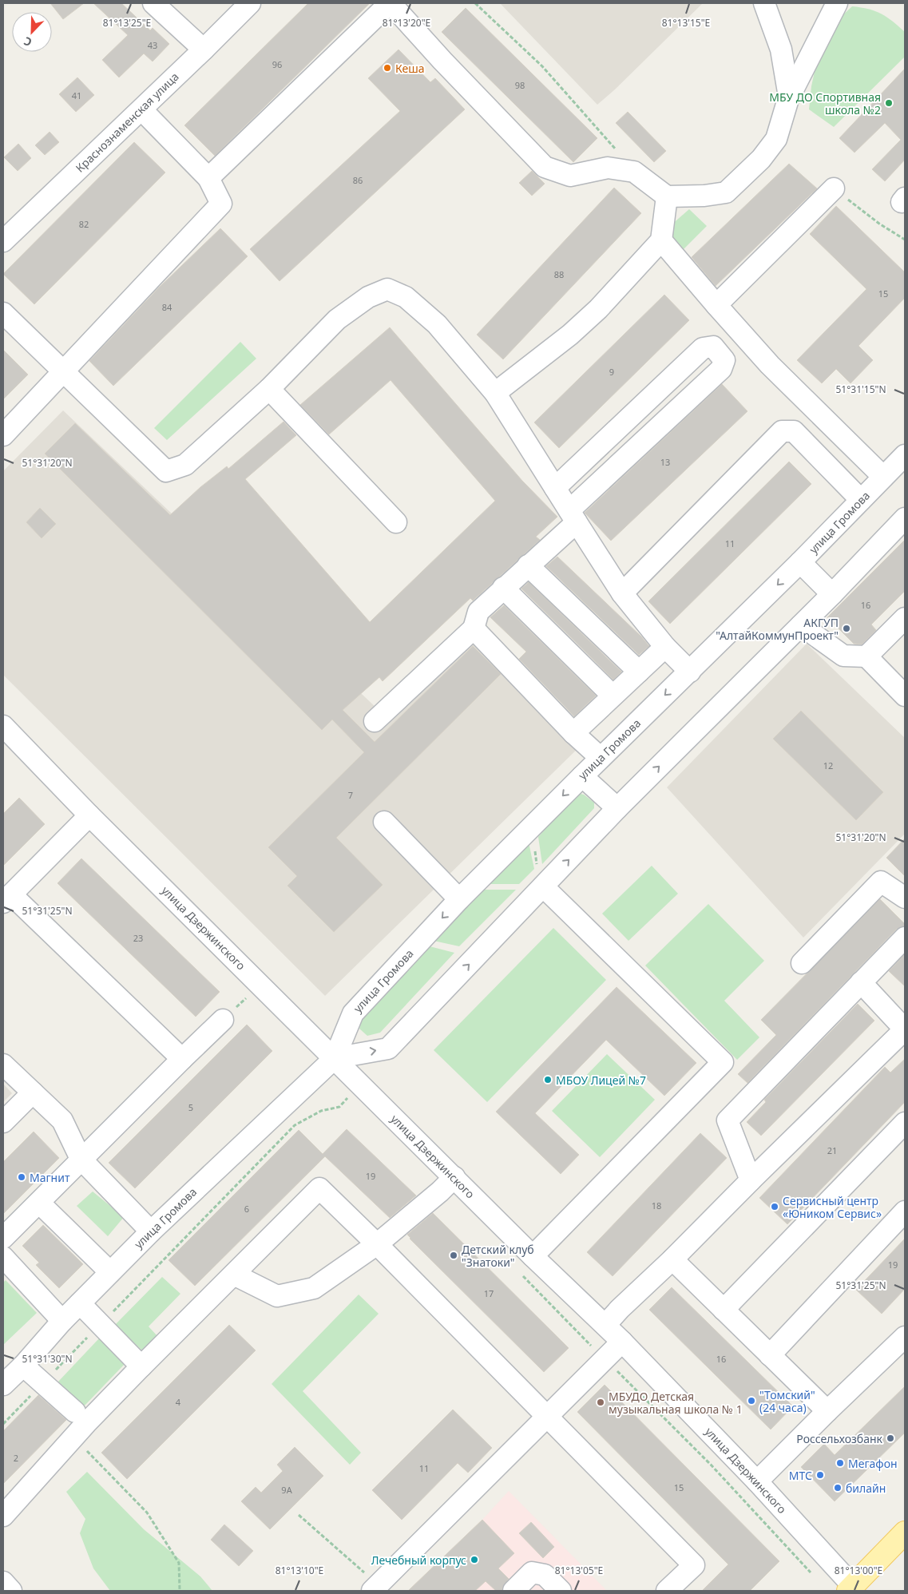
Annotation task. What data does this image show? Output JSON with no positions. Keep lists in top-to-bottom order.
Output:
{
  "streets": {
    "street": ["Краснознаменская улица", "улица Громова", "улица Дзержинского"]
  },
  "crossings": [
    ["улица Громова", "улица Дзержинского"]
  ],
  "places": [
    "Кеша",
    "МБУ ДО Спортивная школа №2",
    "АКГУП \"АлтайКоммунПроект\"",
    "МБОУ Лицей №7",
    "Магнит",
    "Сервисный центр «Юником Сервис»",
    "Детский клуб \"Знатоки\"",
    "\"Томский\" (24 часа)",
    "МБУДО Детская музыкальная школа № 1",
    "Россельхозбанк",
    "Мегафон",
    "МТС",
    "билайн",
    "Лечебный корпус"
  ],
  "house_numbers": [
    "43",
    "96",
    "98",
    "41",
    "86",
    "82",
    "88",
    "15",
    "84",
    "9",
    "13",
    "11",
    "16",
    "12",
    "7",
    "23",
    "5",
    "21",
    "19",
    "18",
    "6",
    "19",
    "17",
    "16",
    "4",
    "2",
    "11",
    "15",
    "9А"
  ],
  "north": "bottom left",
  "coordinates": [
    "81°13'25\"E",
    "81°13'15\"E",
    "81°13'20\"E",
    "51°31'15\"N",
    "51°31'20\"N",
    "51°31'25\"N",
    "51°31'30\"N",
    "81°13'10\"E",
    "81°13'05\"E",
    "81°13'00\"E"
  ]
}
